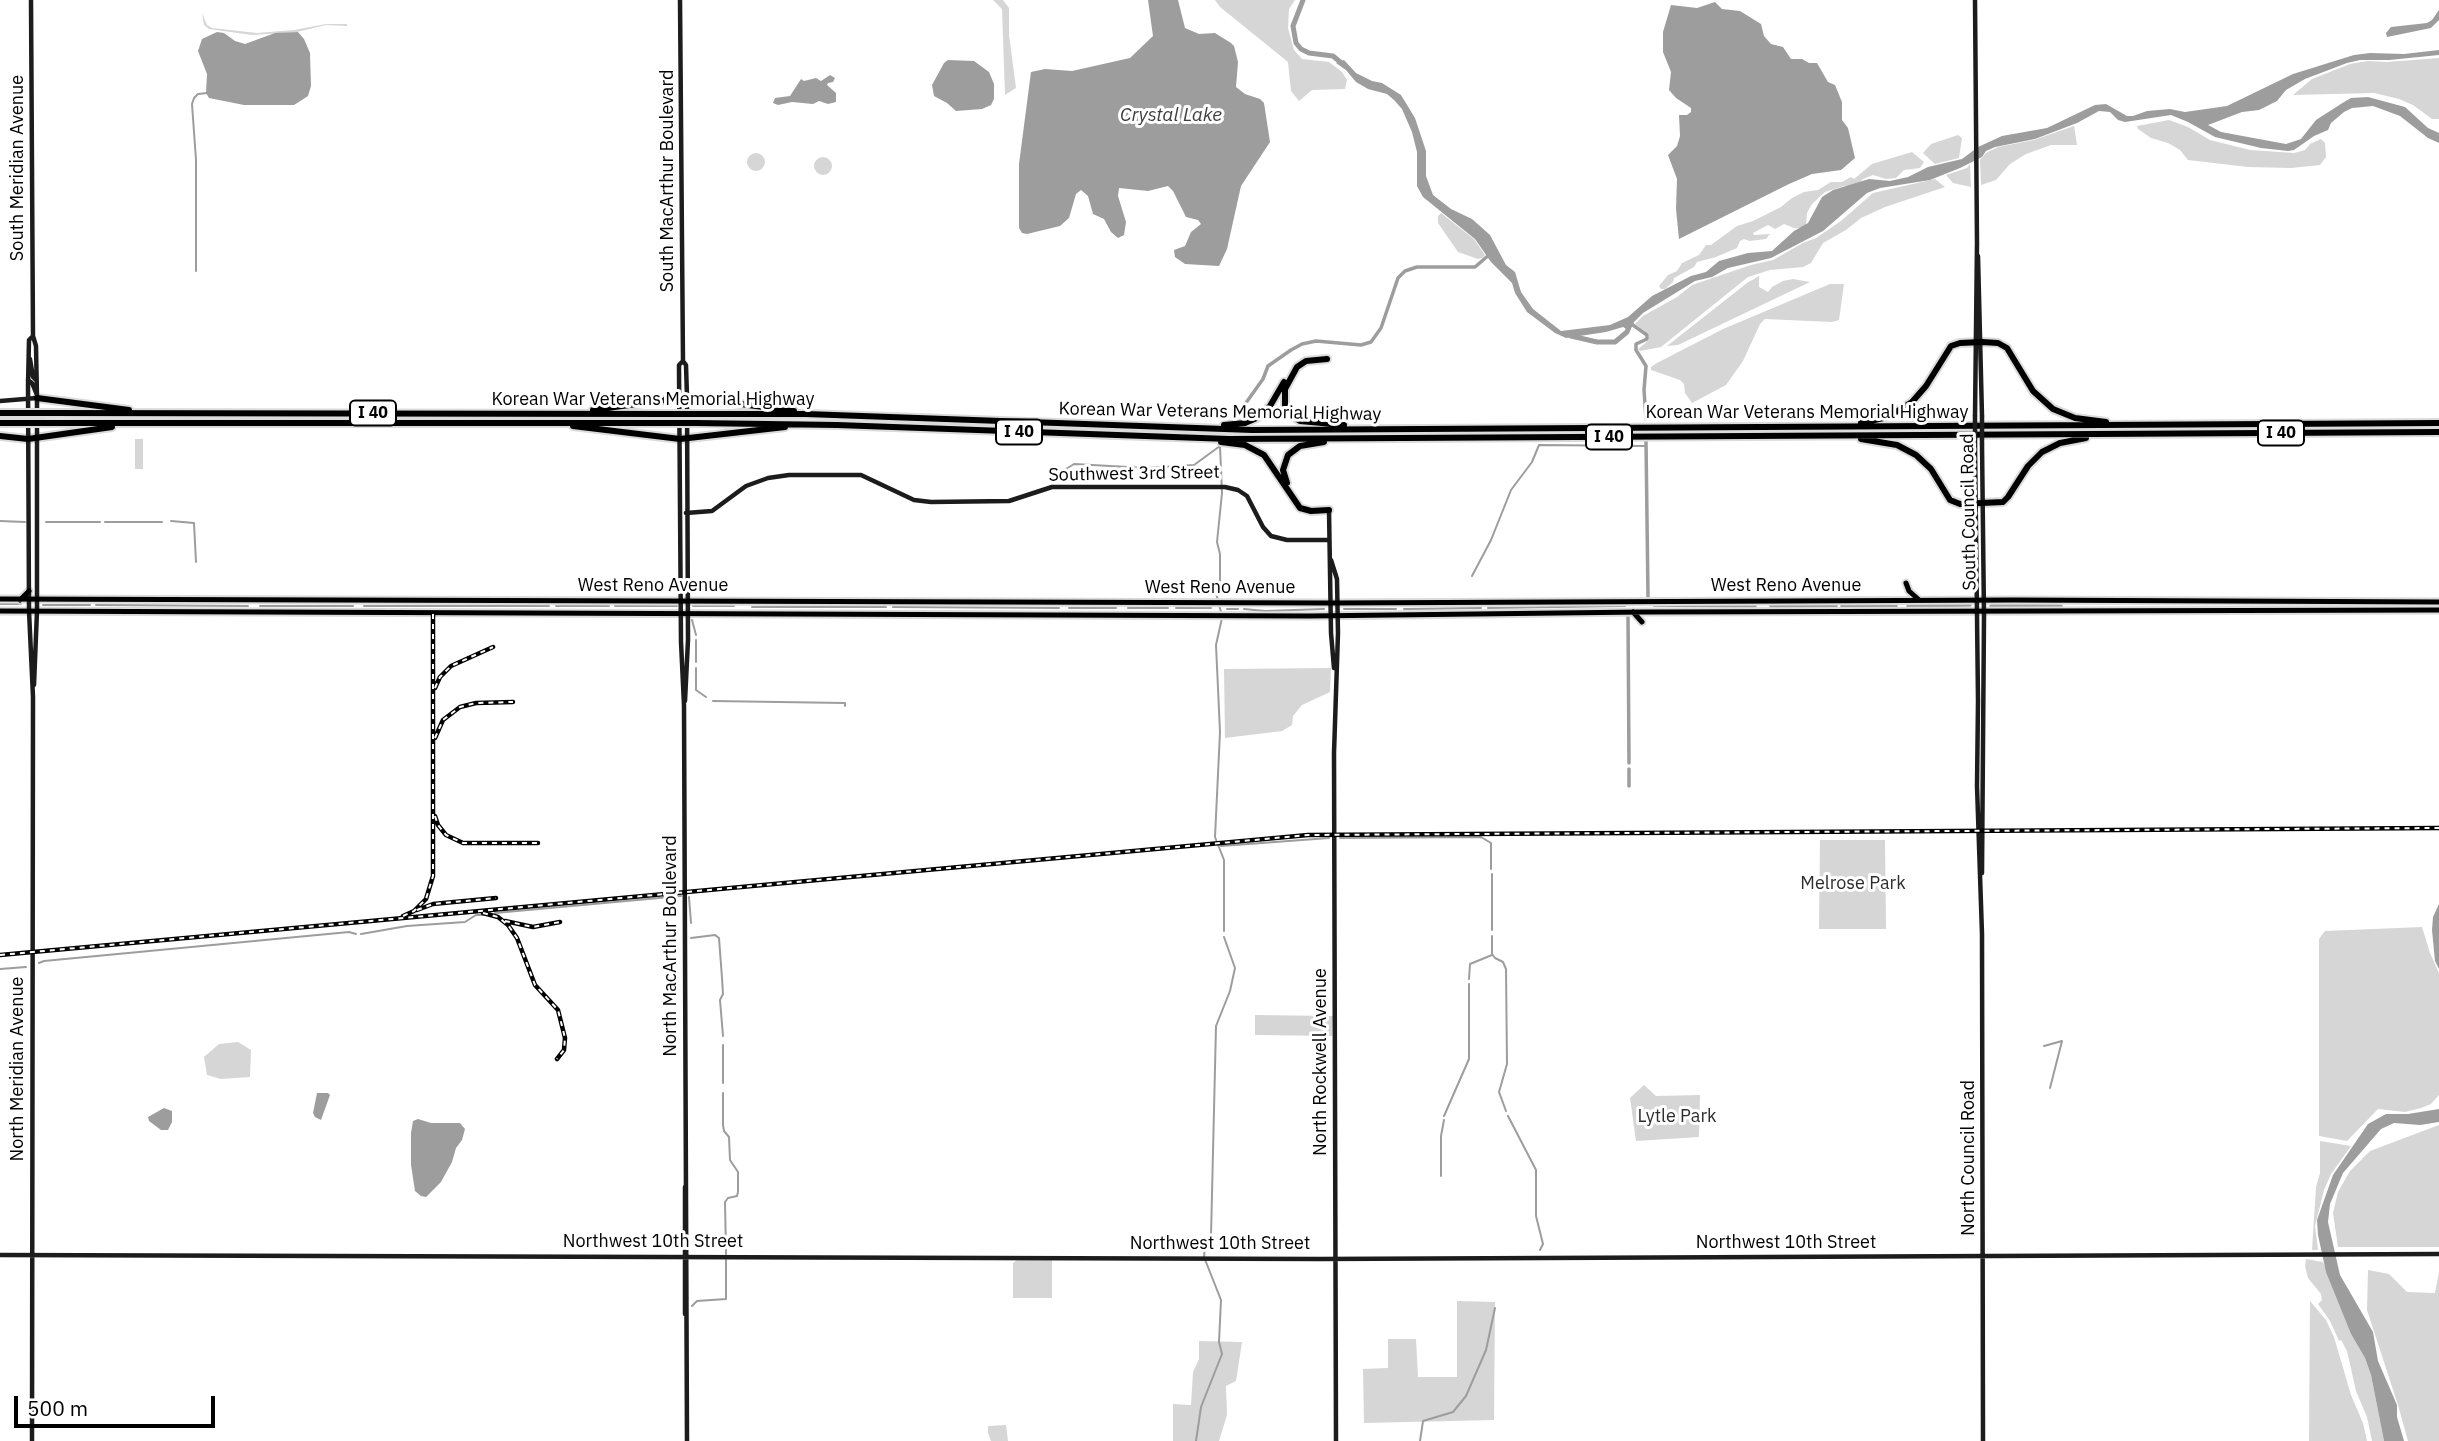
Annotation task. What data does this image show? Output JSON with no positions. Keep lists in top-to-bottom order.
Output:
{
  "streets": {
    "highway": ["Korean War Veterans Memorial Highway", "I 40"],
    "main road": [
      "South Meridian Avenue",
      "South MacArthur Boulevard",
      "Southwest 3rd Street",
      "South Council Road",
      "West Reno Avenue",
      "North MacArthur Boulevard",
      "North Rockwell Avenue",
      "North Meridian Avenue",
      "North Council Road",
      "Northwest 10th Street"
    ]
  },
  "crossings": [
    ["South Meridian Avenue", "West Reno Avenue"],
    ["South Meridian Avenue", "North Meridian Avenue"],
    ["South MacArthur Boulevard", "Southwest 3rd Street"],
    ["South MacArthur Boulevard", "West Reno Avenue"],
    ["South MacArthur Boulevard", "North MacArthur Boulevard"],
    ["Southwest 3rd Street", "North Rockwell Avenue"],
    ["South Council Road", "West Reno Avenue"],
    ["South Council Road", "North Council Road"],
    ["West Reno Avenue", "North Rockwell Avenue"],
    ["West Reno Avenue", "North Meridian Avenue"],
    ["West Reno Avenue", "North Council Road"],
    ["North MacArthur Boulevard", "Northwest 10th Street"],
    ["North Rockwell Avenue", "Northwest 10th Street"],
    ["North Meridian Avenue", "Northwest 10th Street"],
    ["North Council Road", "Northwest 10th Street"]
  ],
  "water": ["Crystal Lake"],
  "parks": ["Melrose Park", "Lytle Park"],
  "scale_bar": "500 m"
}
